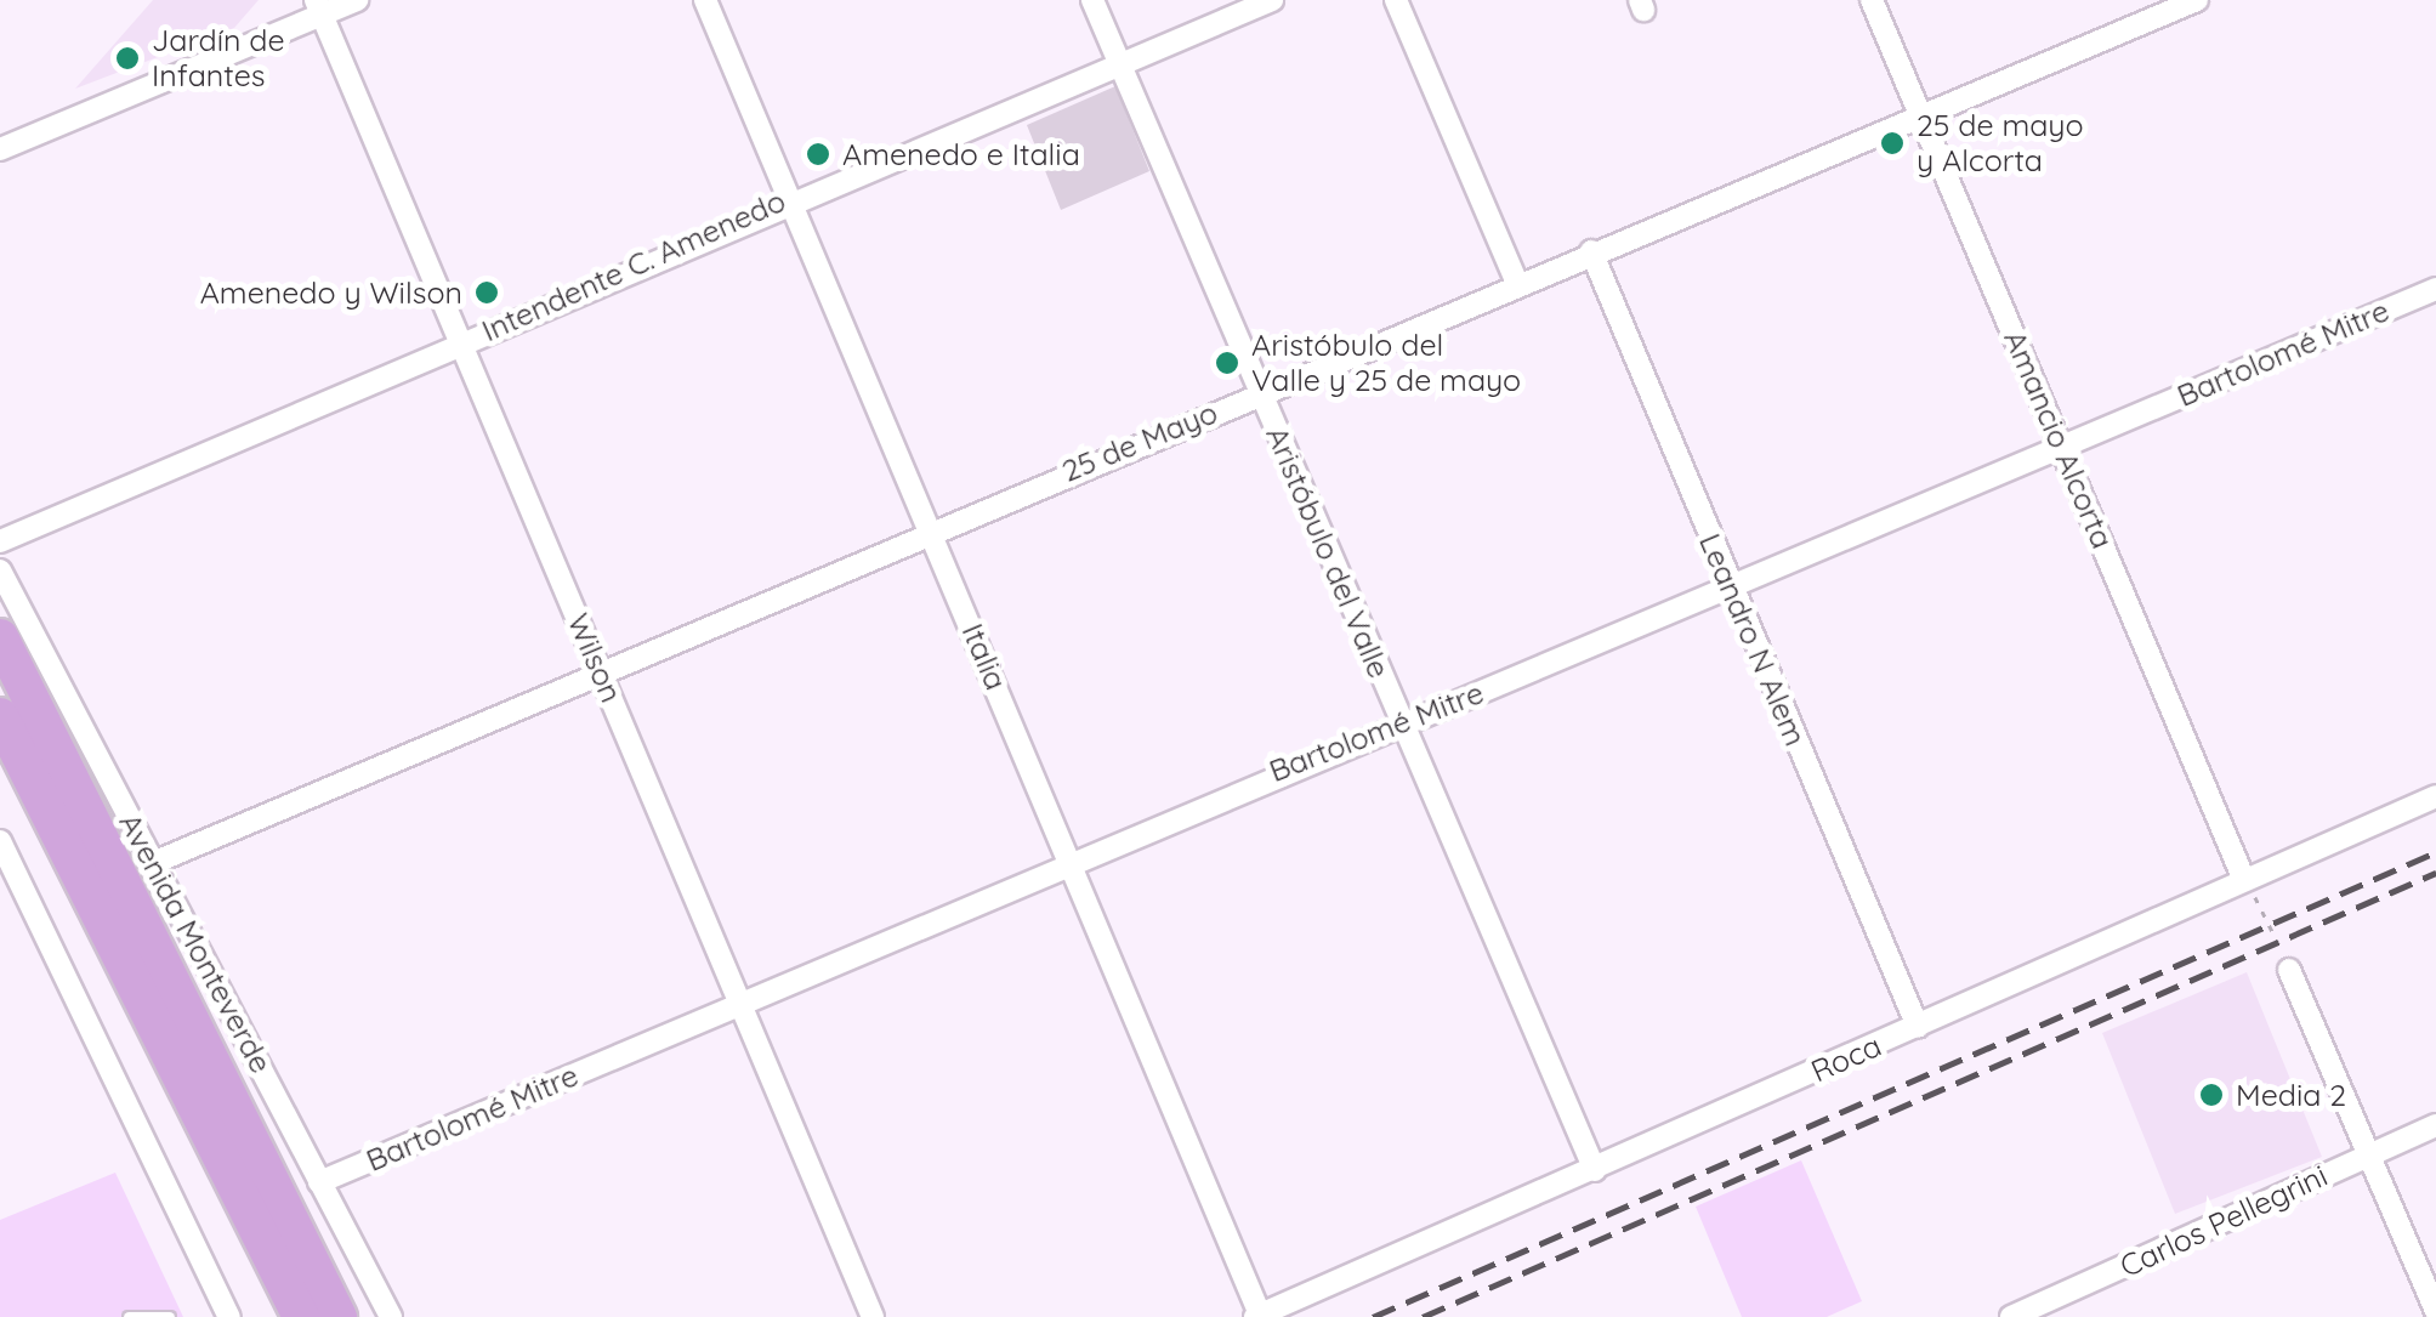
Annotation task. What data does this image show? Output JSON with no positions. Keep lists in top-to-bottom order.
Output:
{
  "streets": {
    "main road": ["Avenida Monteverde"],
    "street": [
      "Intendente C. Amenedo",
      "Bartolomé Mitre",
      "Amancio Alcorta",
      "25 de Mayo",
      "Aristóbulo del Valle",
      "Leandro N Alem",
      "Italia",
      "Wilson",
      "Roca",
      "Carlos Pellegrini"
    ]
  },
  "crossings": [
    ["Intendente C. Amenedo", "Aristóbulo del Valle"],
    ["Intendente C. Amenedo", "Italia"],
    ["Intendente C. Amenedo", "Wilson"],
    ["Bartolomé Mitre", "Amancio Alcorta"],
    ["Bartolomé Mitre", "Aristóbulo del Valle"],
    ["Bartolomé Mitre", "Leandro N Alem"],
    ["Bartolomé Mitre", "Italia"],
    ["Bartolomé Mitre", "Wilson"],
    ["Bartolomé Mitre", "Avenida Monteverde"],
    ["Amancio Alcorta", "25 de Mayo"],
    ["Amancio Alcorta", "Roca"],
    ["25 de Mayo", "Aristóbulo del Valle"],
    ["25 de Mayo", "Leandro N Alem"],
    ["25 de Mayo", "Italia"],
    ["25 de Mayo", "Wilson"],
    ["25 de Mayo", "Avenida Monteverde"],
    ["Aristóbulo del Valle", "Roca"],
    ["Leandro N Alem", "Roca"],
    ["Italia", "Roca"]
  ],
  "places": [
    "Jardín de Infantes",
    "25 de mayo y Alcorta",
    "Amenedo e Italia",
    "Amenedo y Wilson",
    "Aristóbulo del Valle y 25 de mayo",
    "Media 2"
  ]
}
